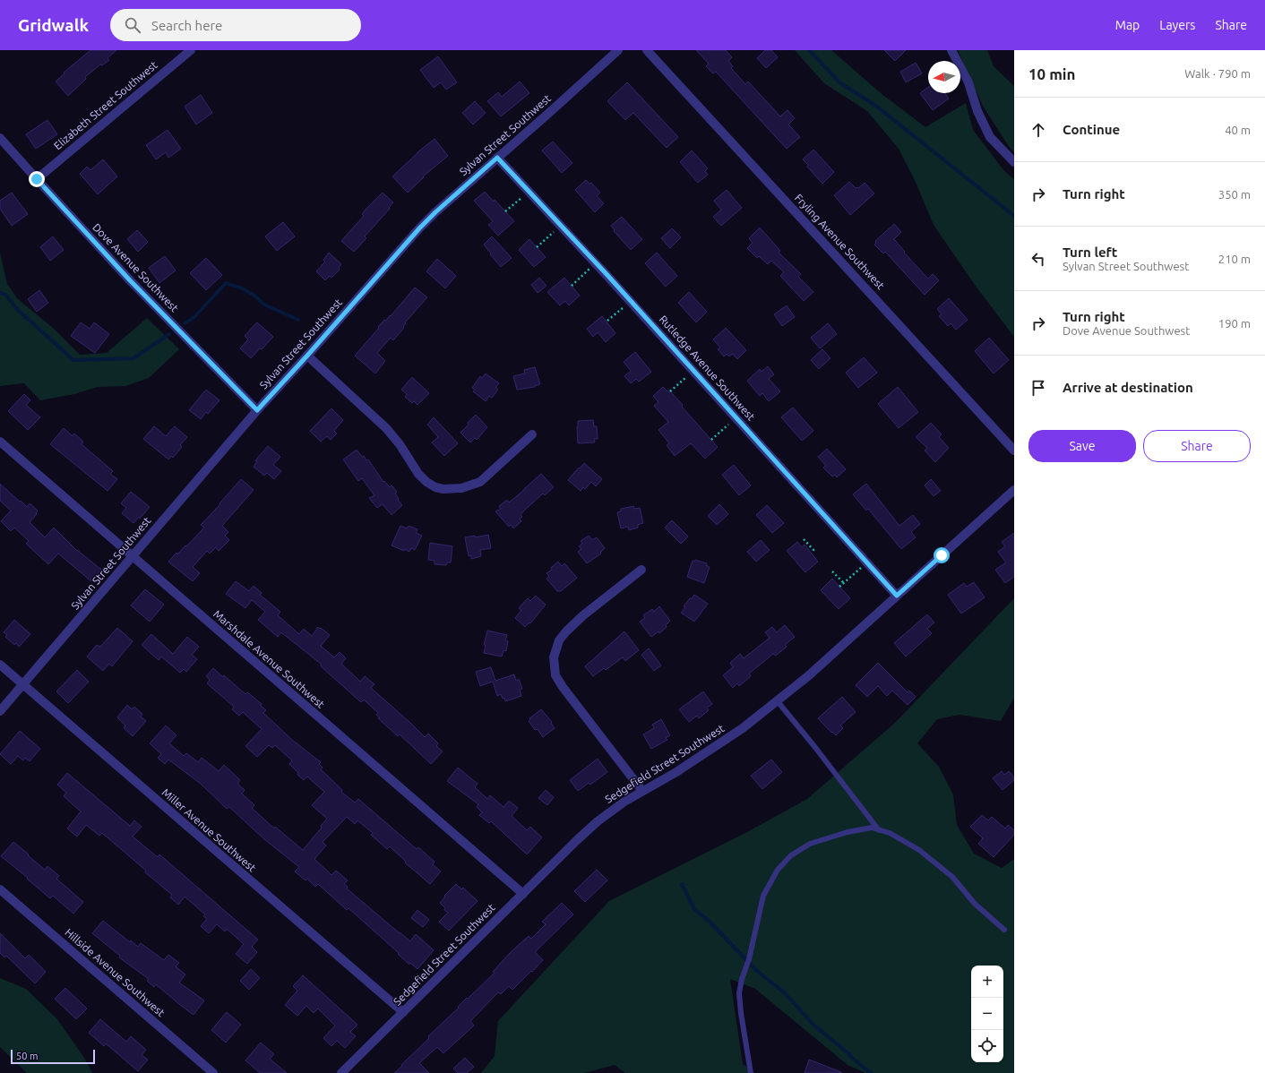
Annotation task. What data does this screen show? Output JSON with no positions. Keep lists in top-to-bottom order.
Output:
{
  "streets": {
    "street": [
      "Elizabeth Street Southwest",
      "Sylvan Street Southwest",
      "Fryling Avenue Southwest",
      "Dove Avenue Southwest",
      "Rutledge Avenue Southwest",
      "Marshdale Avenue Southwest",
      "Sedgefield Street Southwest",
      "Miller Avenue Southwest",
      "Hillside Avenue Southwest"
    ]
  },
  "crossings": [
    ["Elizabeth Street Southwest", "Dove Avenue Southwest"],
    ["Sylvan Street Southwest", "Dove Avenue Southwest"],
    ["Sylvan Street Southwest", "Rutledge Avenue Southwest"],
    ["Sylvan Street Southwest", "Marshdale Avenue Southwest"],
    ["Sylvan Street Southwest", "Miller Avenue Southwest"],
    ["Rutledge Avenue Southwest", "Sedgefield Street Southwest"],
    ["Marshdale Avenue Southwest", "Sedgefield Street Southwest"],
    ["Sedgefield Street Southwest", "Miller Avenue Southwest"]
  ],
  "scale_bar": "50 m",
  "north": "left",
  "page": {
    "header": "Gridwalk",
    "search": "Search here",
    "nav": ["Map", "Layers", "Share"],
    "heading": ["10 min", "Walk · 790 m"],
    "list": [
      ["Continue", "40 m"],
      ["Turn right", "350 m"],
      ["Turn left", "Sylvan Street Southwest", "210 m"],
      ["Turn right", "Dove Avenue Southwest", "190 m"],
      "Arrive at destination"
    ],
    "buttons": ["Save", "Share"],
    "map_buttons": ["+", "−"],
    "scale": "50 m"
  }
}
